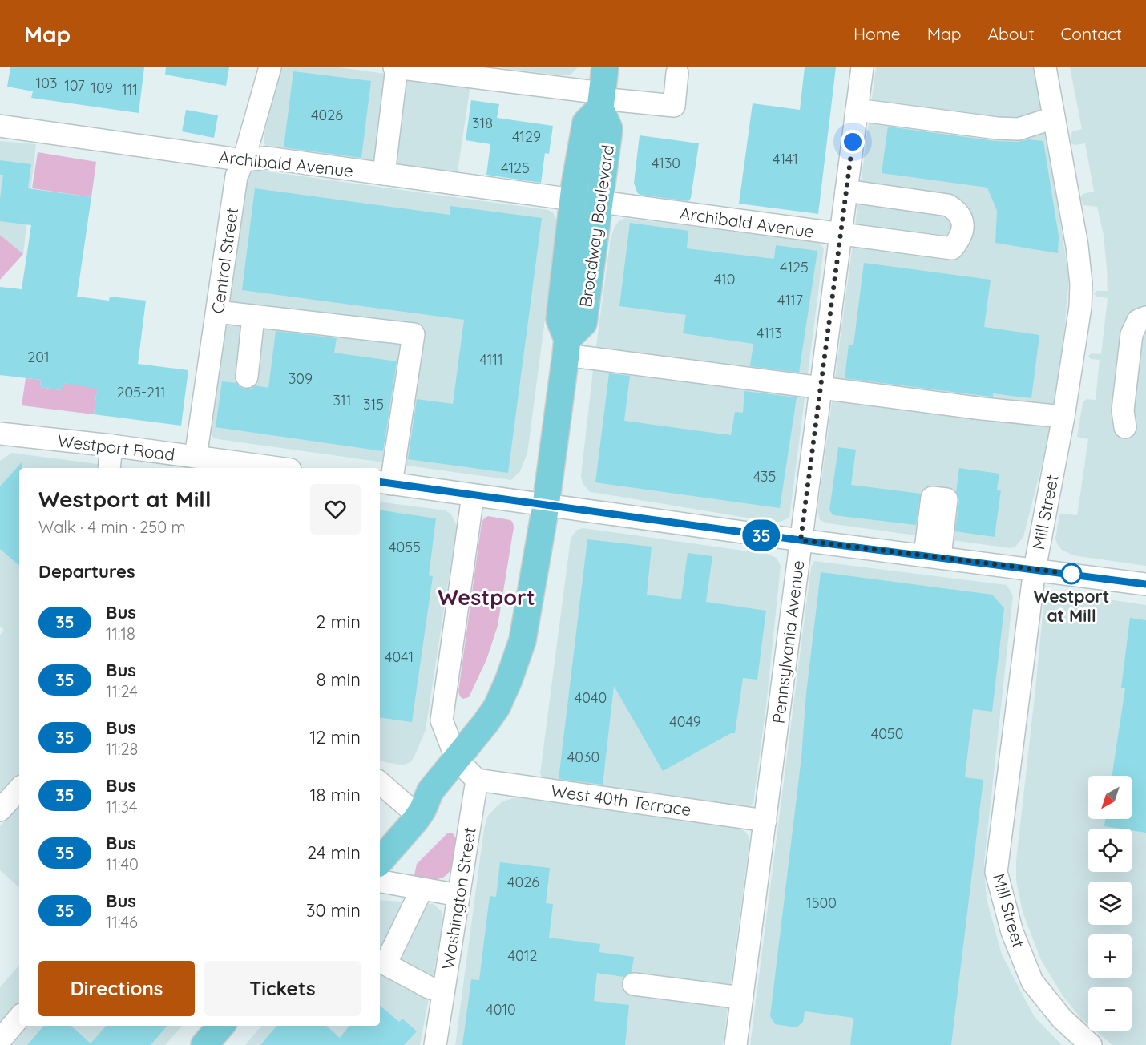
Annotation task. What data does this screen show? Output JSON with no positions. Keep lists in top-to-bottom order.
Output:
{
  "streets": {
    "main road": ["Broadway Boulevard"],
    "street": [
      "Archibald Avenue",
      "Central Street",
      "Westport Road",
      "Mill Street",
      "Pennsylvania Avenue",
      "West 40th Terrace",
      "Washington Street"
    ]
  },
  "crossings": [
    ["Archibald Avenue", "Broadway Boulevard"],
    ["Archibald Avenue", "Central Street"],
    ["Archibald Avenue", "Pennsylvania Avenue"],
    ["Central Street", "Westport Road"],
    ["Pennsylvania Avenue", "West 40th Terrace"],
    ["West 40th Terrace", "Washington Street"]
  ],
  "districts": ["Westport"],
  "places": ["Westport at Mill"],
  "lines": ["bus line 35"],
  "house_numbers": [
    "103",
    "107",
    "109",
    "111",
    "4026",
    "318",
    "4129",
    "4141",
    "4130",
    "4125",
    "4125",
    "410",
    "4117",
    "4113",
    "201",
    "4111",
    "309",
    "205-211",
    "311",
    "315",
    "435",
    "4055",
    "4041",
    "4040",
    "4049",
    "4050",
    "4030",
    "4026",
    "1500",
    "4012",
    "4010"
  ],
  "north": "bottom left",
  "page": {
    "header": "Map",
    "nav": [
      "Home",
      "Map",
      "About",
      "Contact"
    ],
    "on_map": "35",
    "heading": [
      ["Westport at Mill", "Walk · 4 min · 250 m"],
      "Departures"
    ],
    "list": [
      {
        "mark": "35",
        "name": "Bus",
        "note": "11:18",
        "value": "2 min"
      },
      {
        "mark": "35",
        "name": "Bus",
        "note": "11:24",
        "value": "8 min"
      },
      {
        "mark": "35",
        "name": "Bus",
        "note": "11:28",
        "value": "12 min"
      },
      {
        "mark": "35",
        "name": "Bus",
        "note": "11:34",
        "value": "18 min"
      },
      {
        "mark": "35",
        "name": "Bus",
        "note": "11:40",
        "value": "24 min"
      },
      {
        "mark": "35",
        "name": "Bus",
        "note": "11:46",
        "value": "30 min"
      }
    ],
    "map_buttons": ["+", "−"],
    "buttons": ["Directions", "Tickets"]
  }
}
